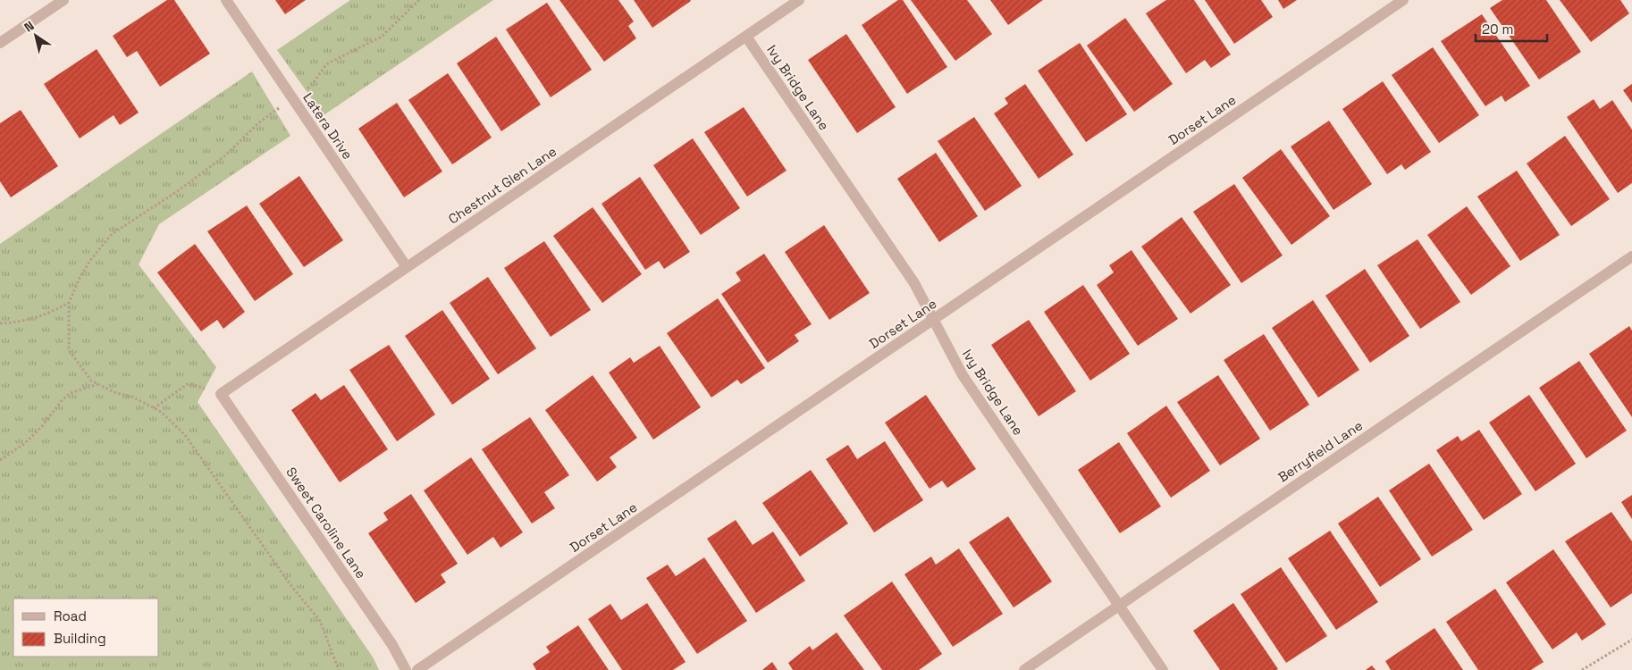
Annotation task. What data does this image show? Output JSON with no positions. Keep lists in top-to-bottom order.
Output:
{
  "streets": {
    "street": [
      "Ivy Bridge Lane",
      "Dorset Lane",
      "Latera Drive",
      "Chestnut Glen Lane",
      "Berryfield Lane",
      "Sweet Caroline Lane"
    ]
  },
  "crossings": [
    ["Ivy Bridge Lane", "Dorset Lane"],
    ["Ivy Bridge Lane", "Chestnut Glen Lane"],
    ["Ivy Bridge Lane", "Berryfield Lane"],
    ["Latera Drive", "Chestnut Glen Lane"],
    ["Chestnut Glen Lane", "Sweet Caroline Lane"]
  ],
  "legend": ["Road", "Building"],
  "scale_bar": "20 m",
  "north": "top left"
}
